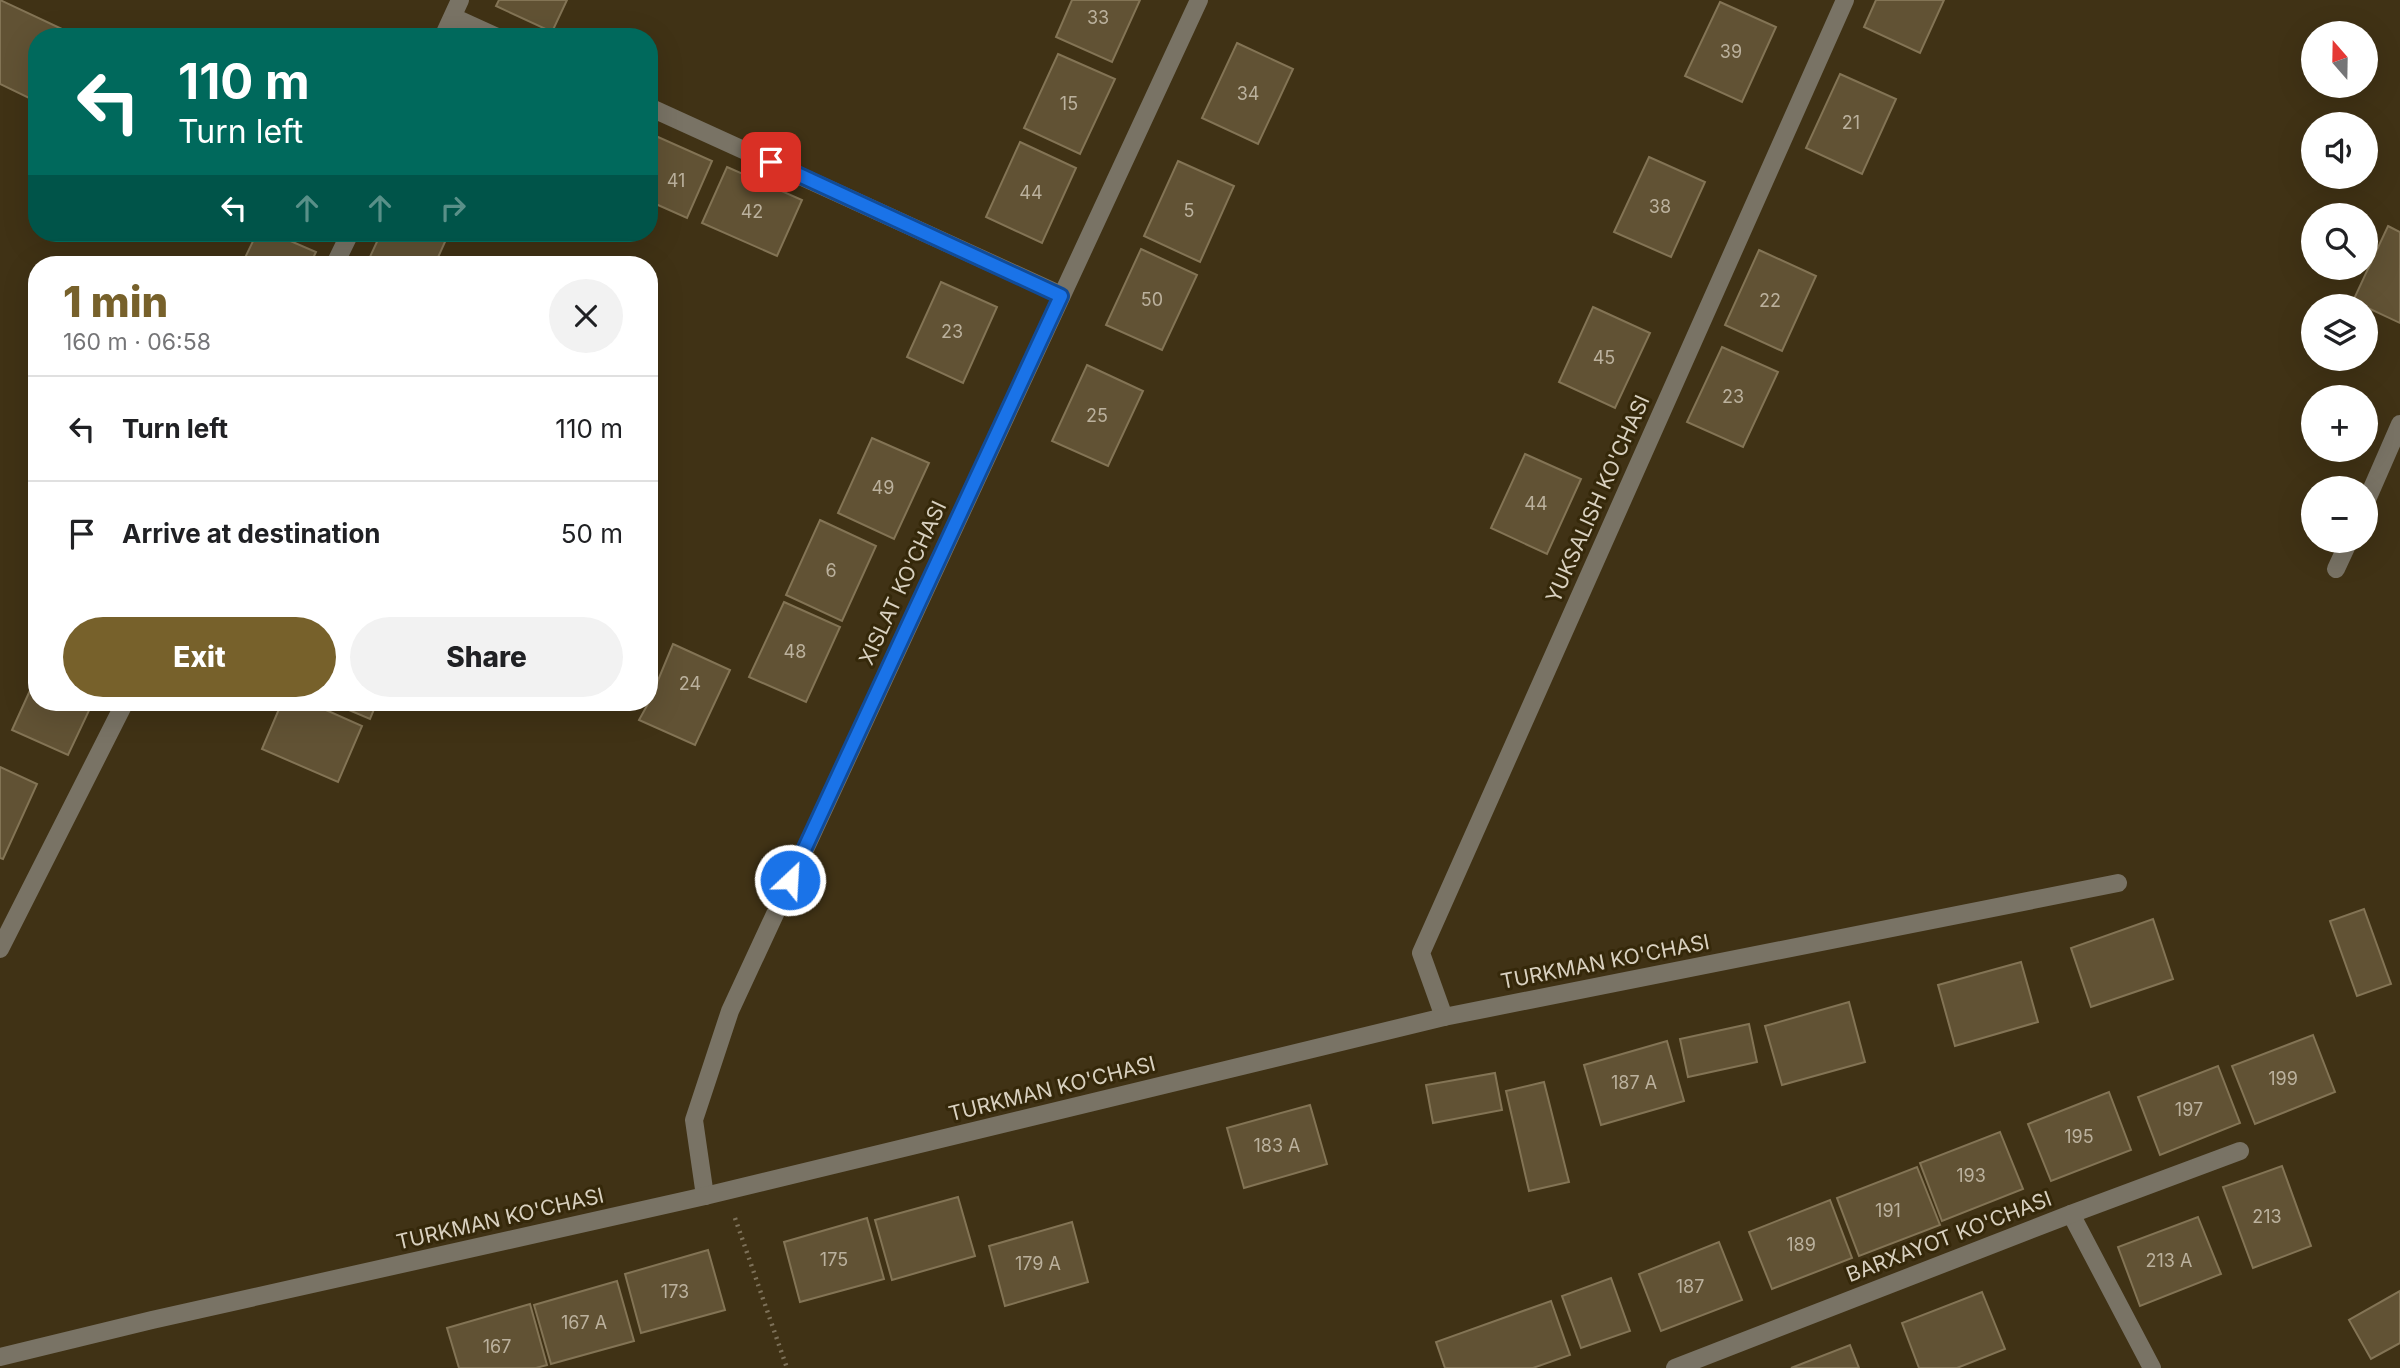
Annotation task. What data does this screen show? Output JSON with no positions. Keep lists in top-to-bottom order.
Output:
{
  "streets": {
    "street": [
      "YUKSALISH KO'CHASI",
      "XISLAT KO'CHASI",
      "TURKMAN KO'CHASI",
      "BARXAYOT KO'CHASI"
    ]
  },
  "crossings": [
    ["YUKSALISH KO'CHASI", "TURKMAN KO'CHASI"],
    ["XISLAT KO'CHASI", "TURKMAN KO'CHASI"]
  ],
  "house_numbers": [
    "33",
    "39",
    "34",
    "15",
    "21",
    "41",
    "44",
    "38",
    "5",
    "42",
    "50",
    "22",
    "23",
    "45",
    "23",
    "25",
    "49",
    "44",
    "6",
    "48",
    "24",
    "199",
    "187 А",
    "197",
    "195",
    "183 А",
    "193",
    "191",
    "213",
    "189",
    "175",
    "213 А",
    "179 А",
    "187",
    "173",
    "167 А",
    "167"
  ],
  "north": "top",
  "page": {
    "map_buttons": ["+", "−"],
    "turn": ["110 m", "Turn left"],
    "heading": ["1 min", "160 m · 06:58"],
    "list": [
      {
        "name": "Turn left",
        "value": "110 m"
      },
      {
        "name": "Arrive at destination",
        "value": "50 m"
      }
    ],
    "buttons": ["Exit", "Share"]
  }
}
